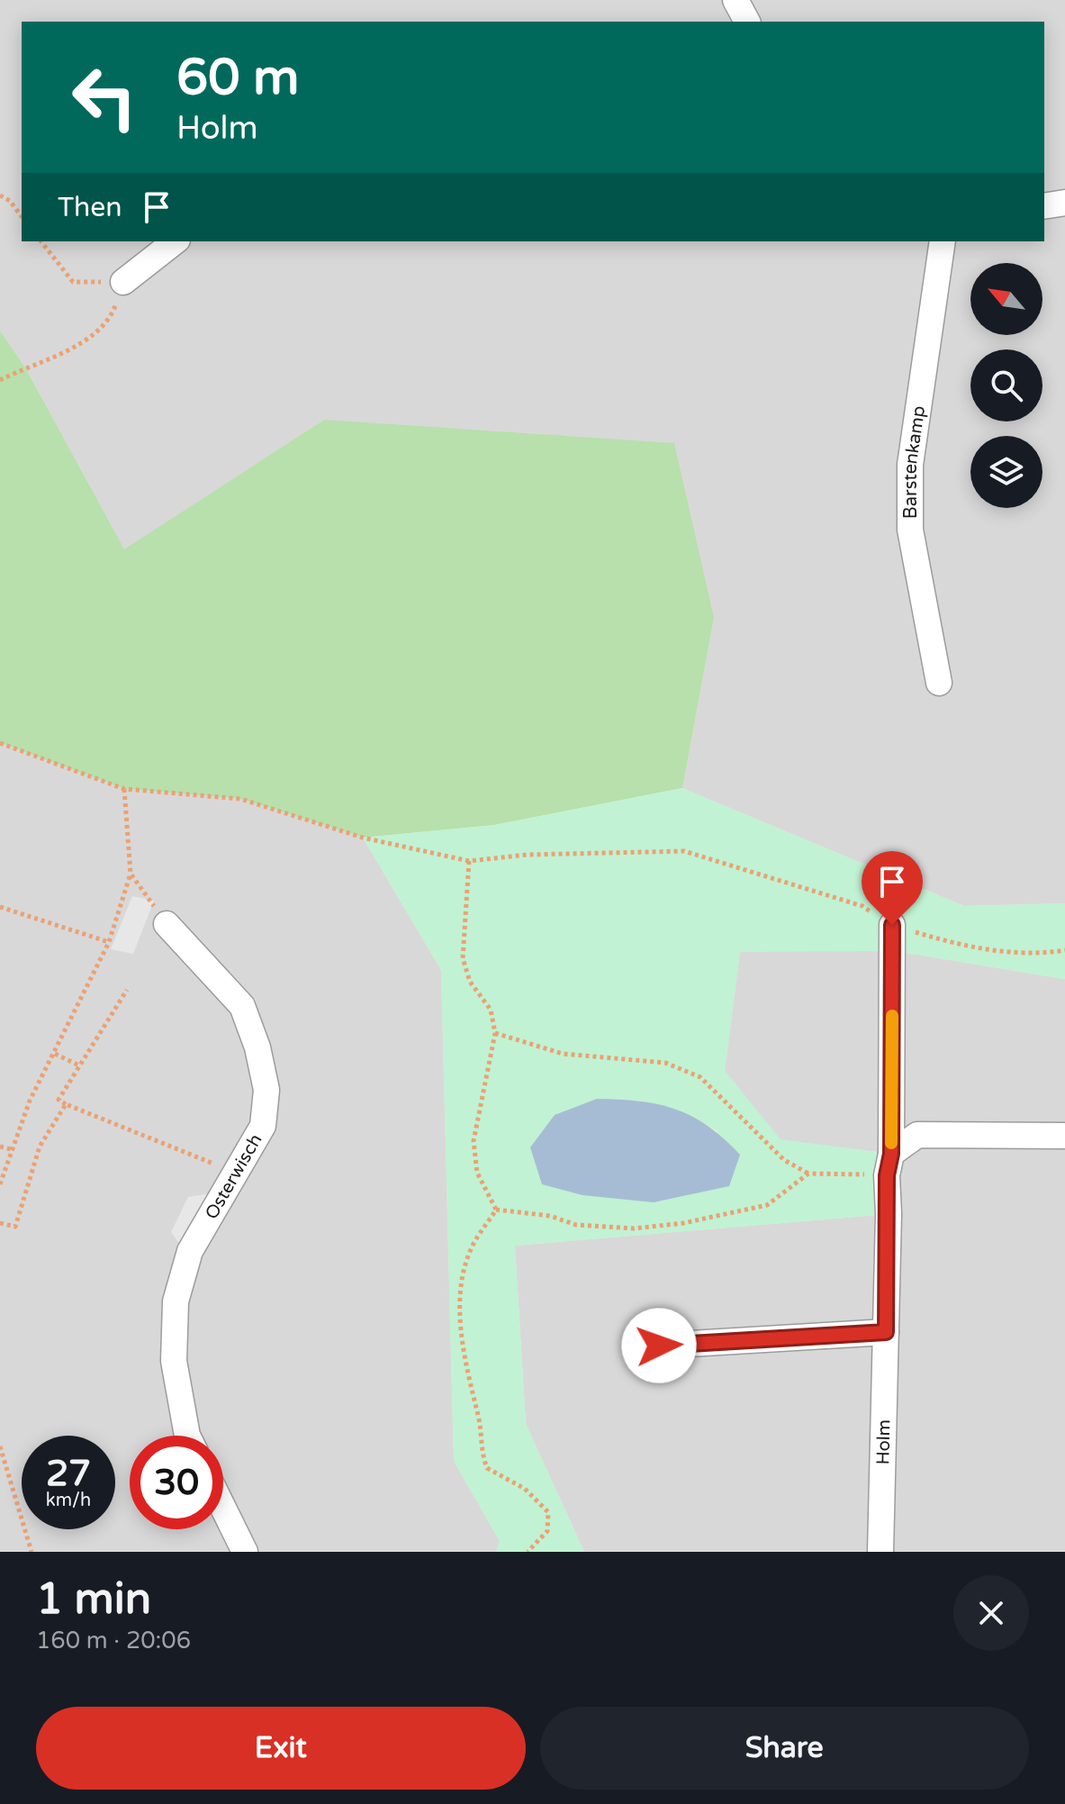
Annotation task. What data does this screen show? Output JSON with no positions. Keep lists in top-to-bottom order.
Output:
{
  "streets": {
    "street": ["Barstenkamp", "Osterwisch", "Holm"]
  },
  "north": "top left",
  "page": {
    "turn": ["60 m", "Holm"],
    "then": "Then",
    "speed": "27 km/h",
    "limit": "30",
    "heading": ["1 min", "160 m · 20:06"],
    "buttons": ["Exit", "Share"]
  }
}
